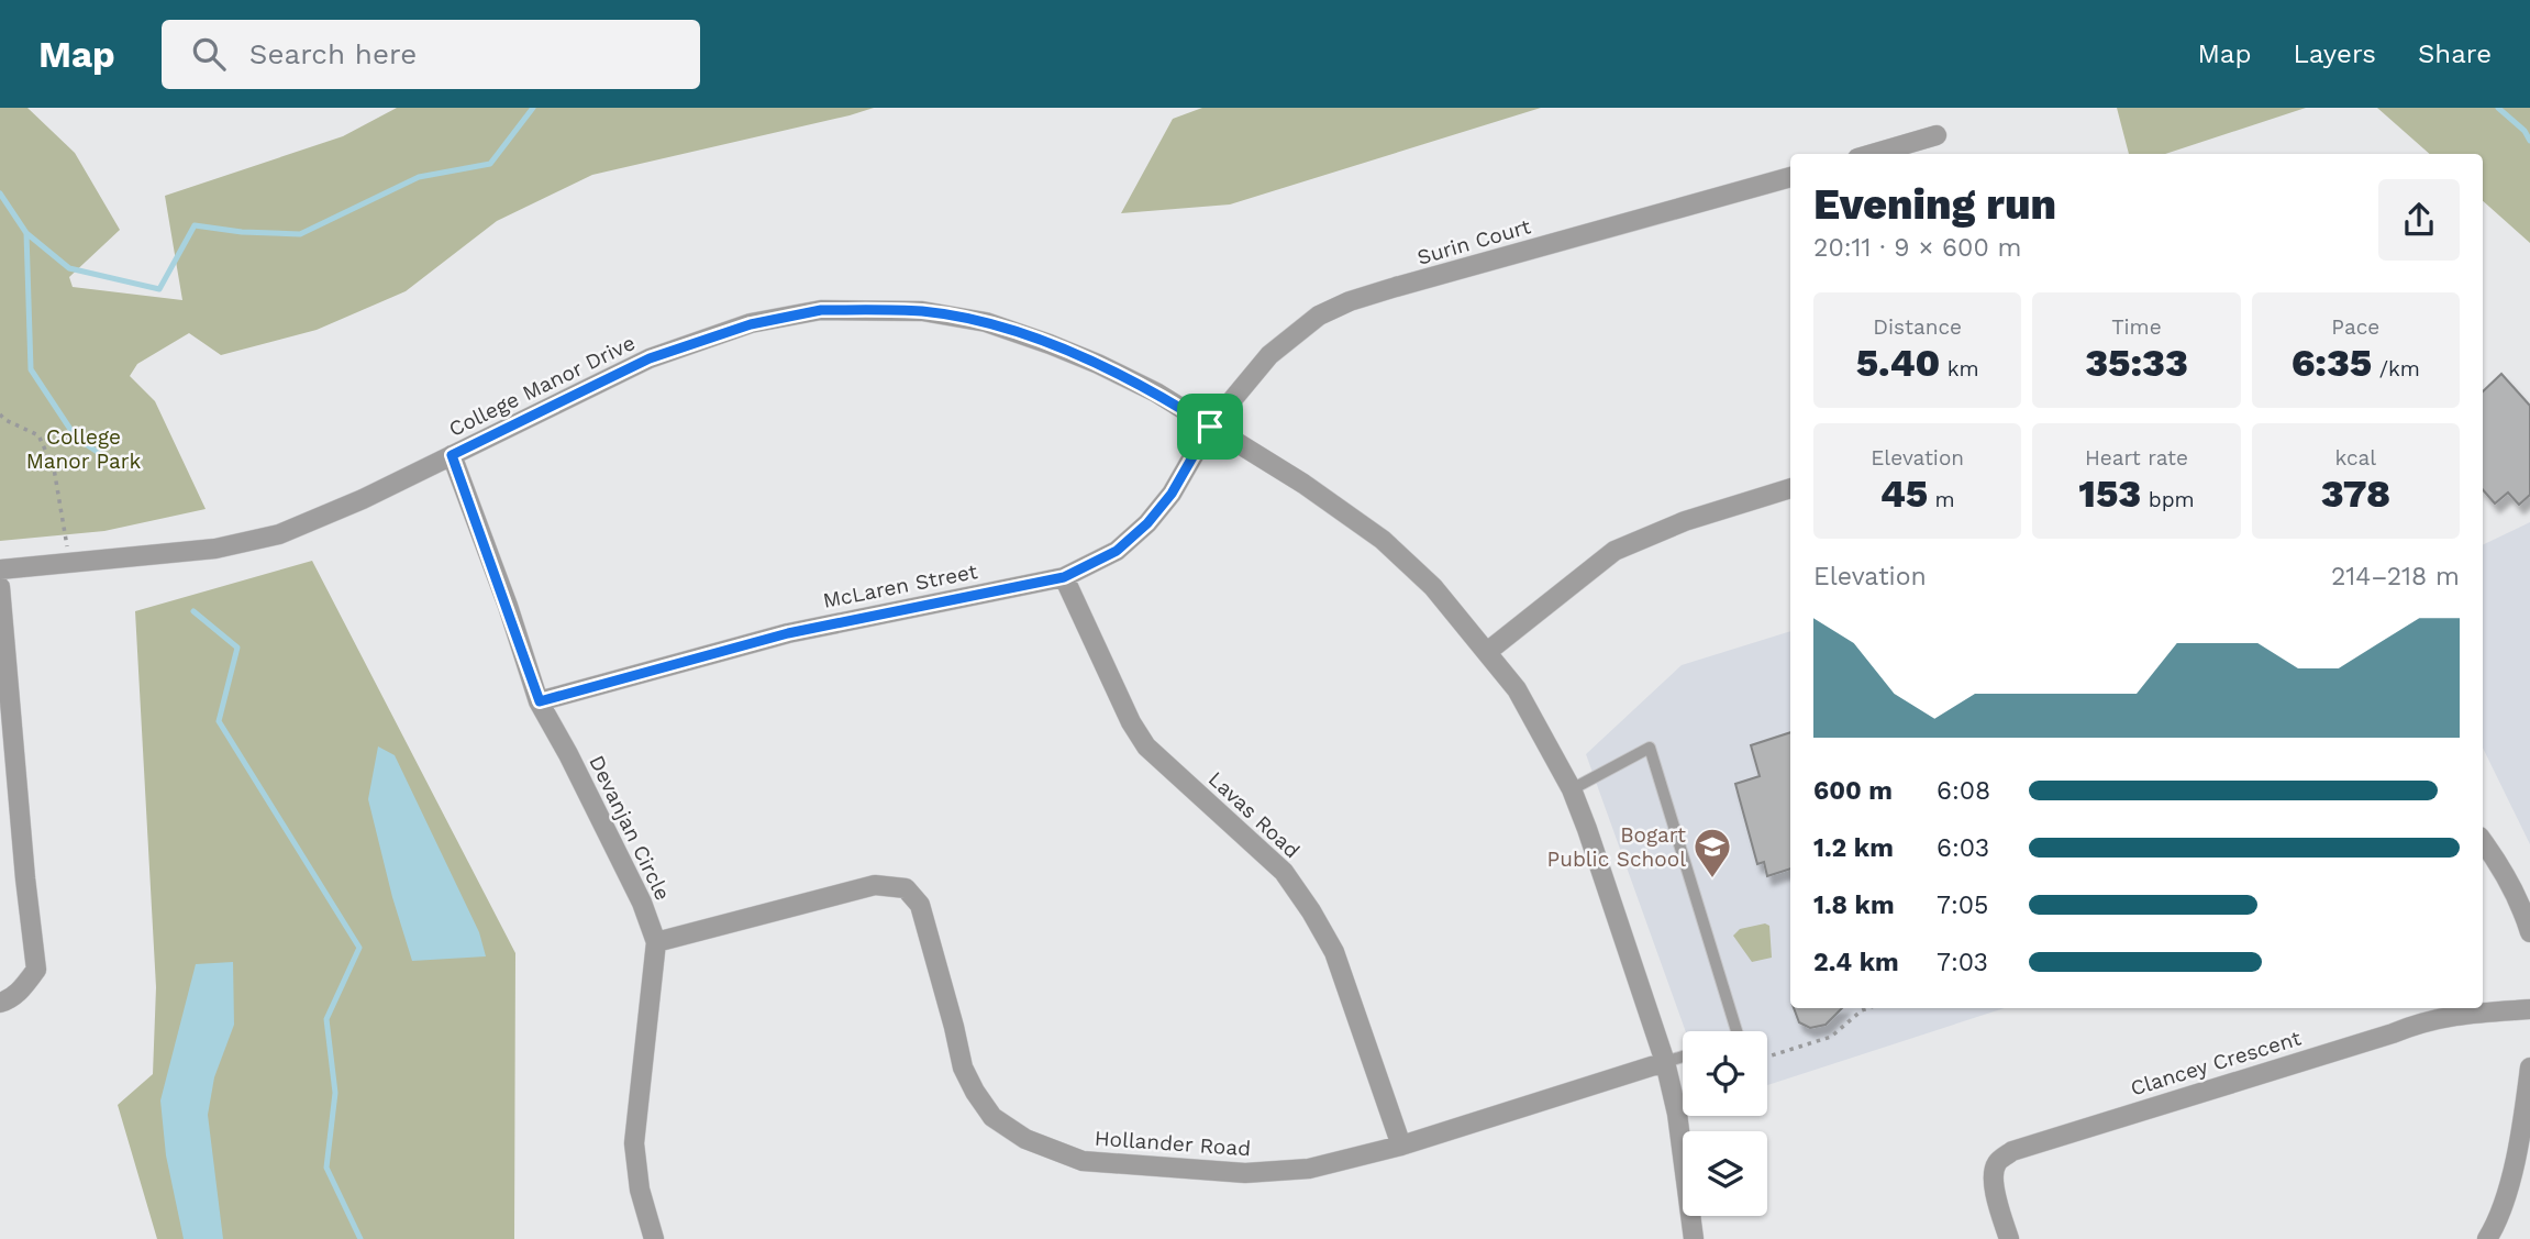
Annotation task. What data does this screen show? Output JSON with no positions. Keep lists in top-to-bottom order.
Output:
{
  "streets": {
    "street": [
      "Surin Court",
      "College Manor Drive",
      "McLaren Street",
      "Lavas Road",
      "Devanjan Circle",
      "Clancey Crescent",
      "Hollander Road"
    ]
  },
  "crossings": [
    ["Surin Court", "College Manor Drive"],
    ["Surin Court", "McLaren Street"],
    ["College Manor Drive", "McLaren Street"],
    ["College Manor Drive", "Devanjan Circle"],
    ["College Manor Drive", "Hollander Road"],
    ["McLaren Street", "Lavas Road"],
    ["McLaren Street", "Devanjan Circle"],
    ["Lavas Road", "Hollander Road"],
    ["Devanjan Circle", "Hollander Road"]
  ],
  "parks": ["College Manor Park"],
  "places": {
    "school or university": ["Bogart Public School"]
  },
  "page": {
    "header": "Map",
    "search": "Search here",
    "nav": ["Map", "Layers", "Share"],
    "heading": ["Evening run", "20:11 · 9 × 600 m"],
    "stats": [
      ["Distance", "5.40 km"],
      ["Time", "35:33"],
      ["Pace", "6:35 /km"],
      ["Elevation", "45 m"],
      ["Heart rate", "153 bpm"],
      ["kcal", "378"]
    ],
    "chart": ["Elevation", "214–218 m"],
    "list": [
      {
        "name": "600 m",
        "note": "6:08"
      },
      {
        "name": "1.2 km",
        "note": "6:03"
      },
      {
        "name": "1.8 km",
        "note": "7:05"
      },
      {
        "name": "2.4 km",
        "note": "7:03"
      }
    ]
  }
}
